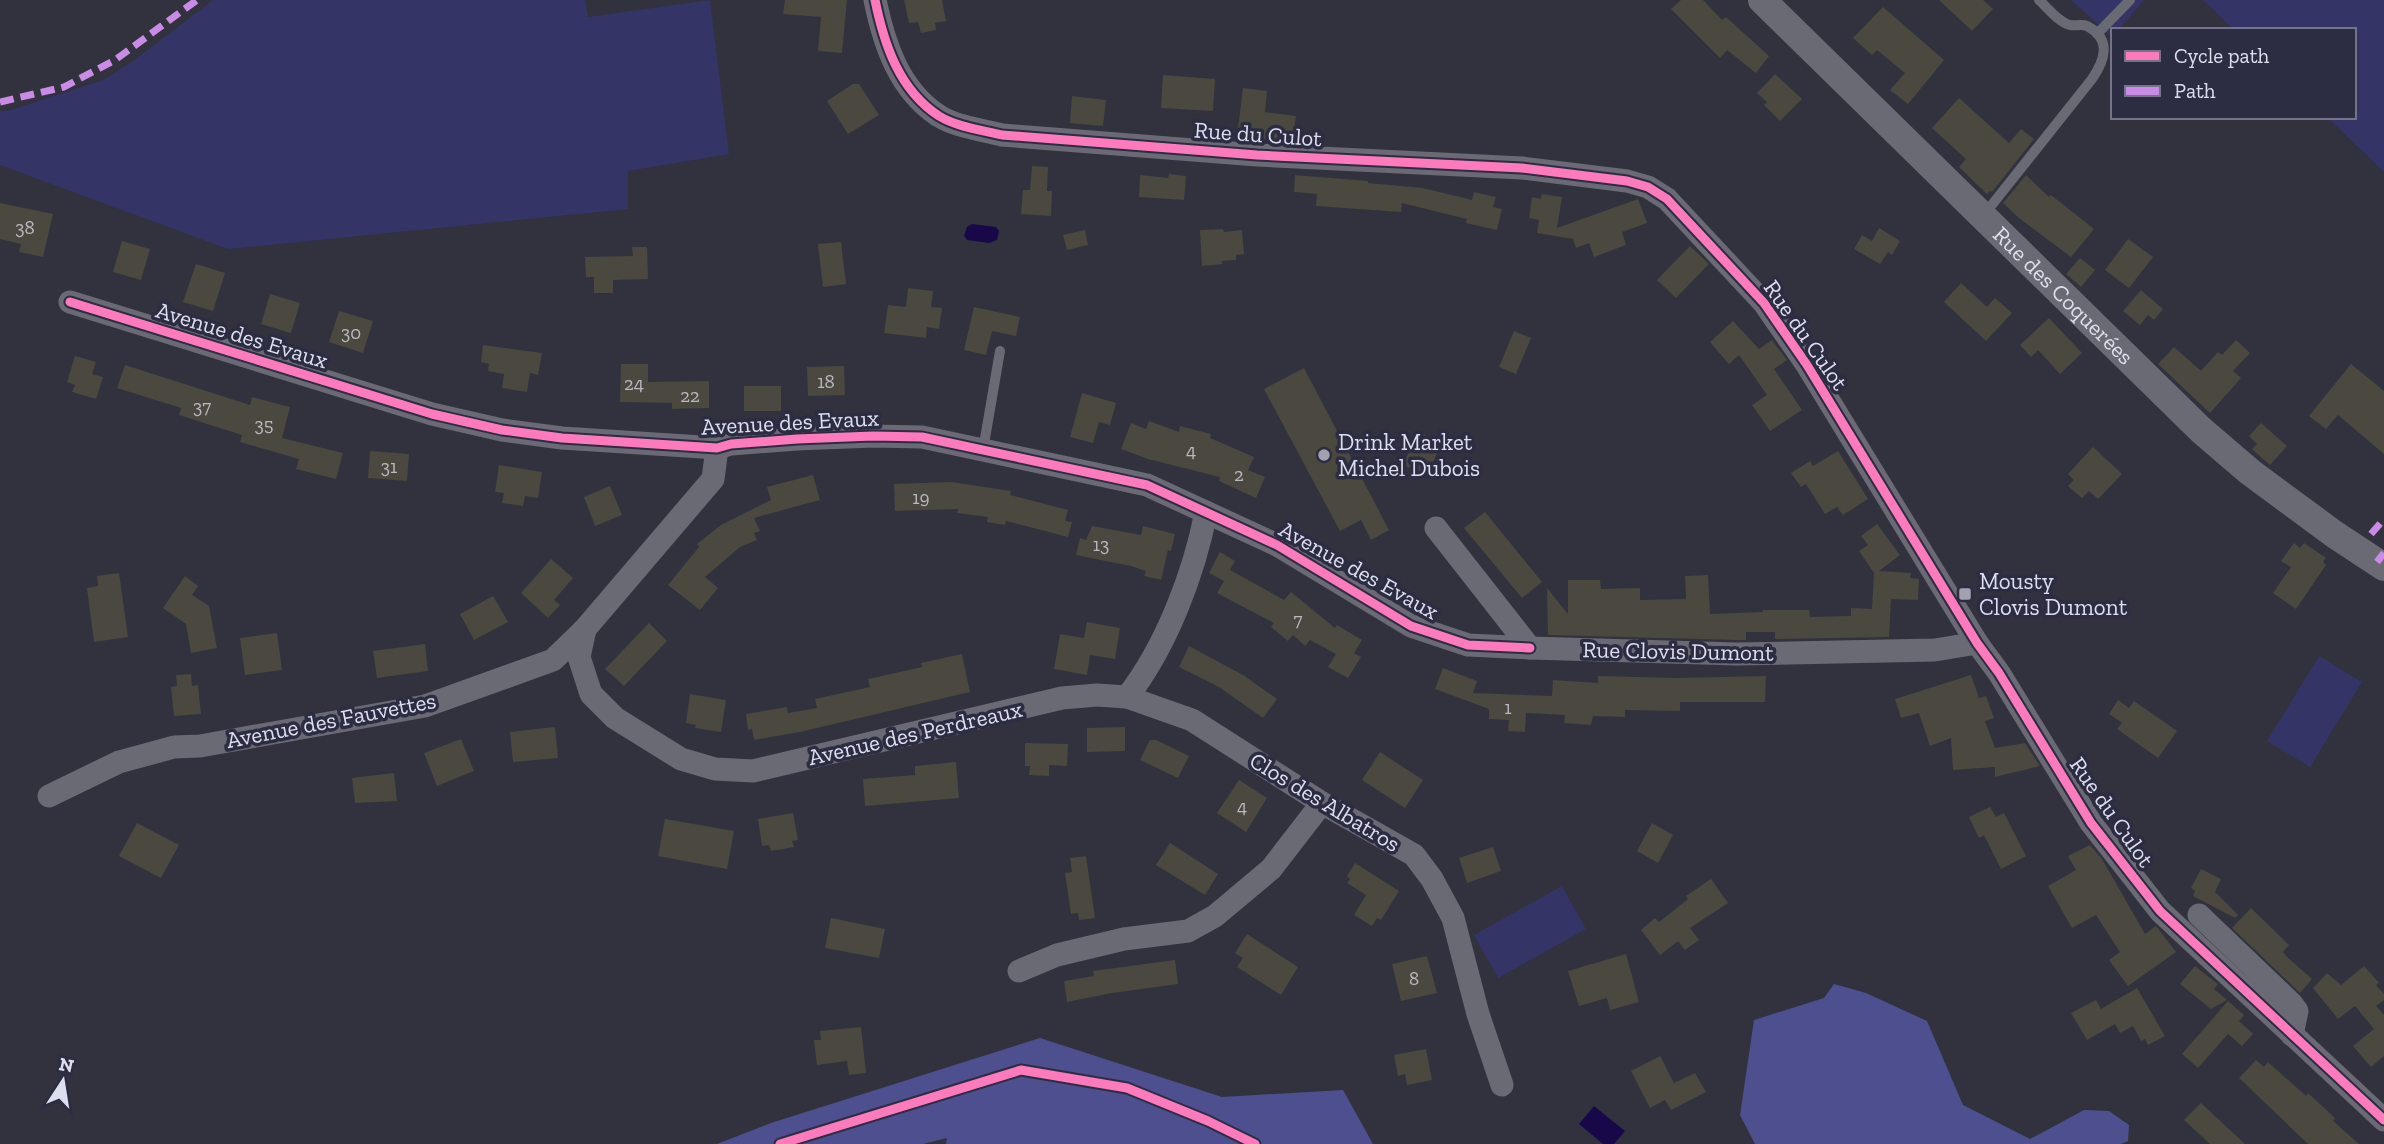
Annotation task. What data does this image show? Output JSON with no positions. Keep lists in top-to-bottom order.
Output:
{
  "streets": {
    "street": [
      "Rue du Culot",
      "Rue des Coquerées",
      "Avenue des Evaux",
      "Rue Clovis Dumont",
      "Avenue des Fauvettes",
      "Avenue des Perdreaux",
      "Clos des Albatros"
    ]
  },
  "crossings": [
    ["Rue du Culot", "Rue Clovis Dumont"],
    ["Avenue des Evaux", "Rue Clovis Dumont"],
    ["Avenue des Evaux", "Avenue des Fauvettes"],
    ["Avenue des Fauvettes", "Avenue des Perdreaux"],
    ["Avenue des Perdreaux", "Clos des Albatros"]
  ],
  "places": {
    "other": ["Drink Market Michel Dubois"],
    "transit": ["Mousty Clovis Dumont"]
  },
  "house_numbers": [
    "38",
    "30",
    "18",
    "24",
    "22",
    "37",
    "35",
    "4",
    "31",
    "2",
    "19",
    "13",
    "7",
    "1",
    "4",
    "8"
  ],
  "legend": ["Cycle path", "Path"],
  "north": "top"
}
